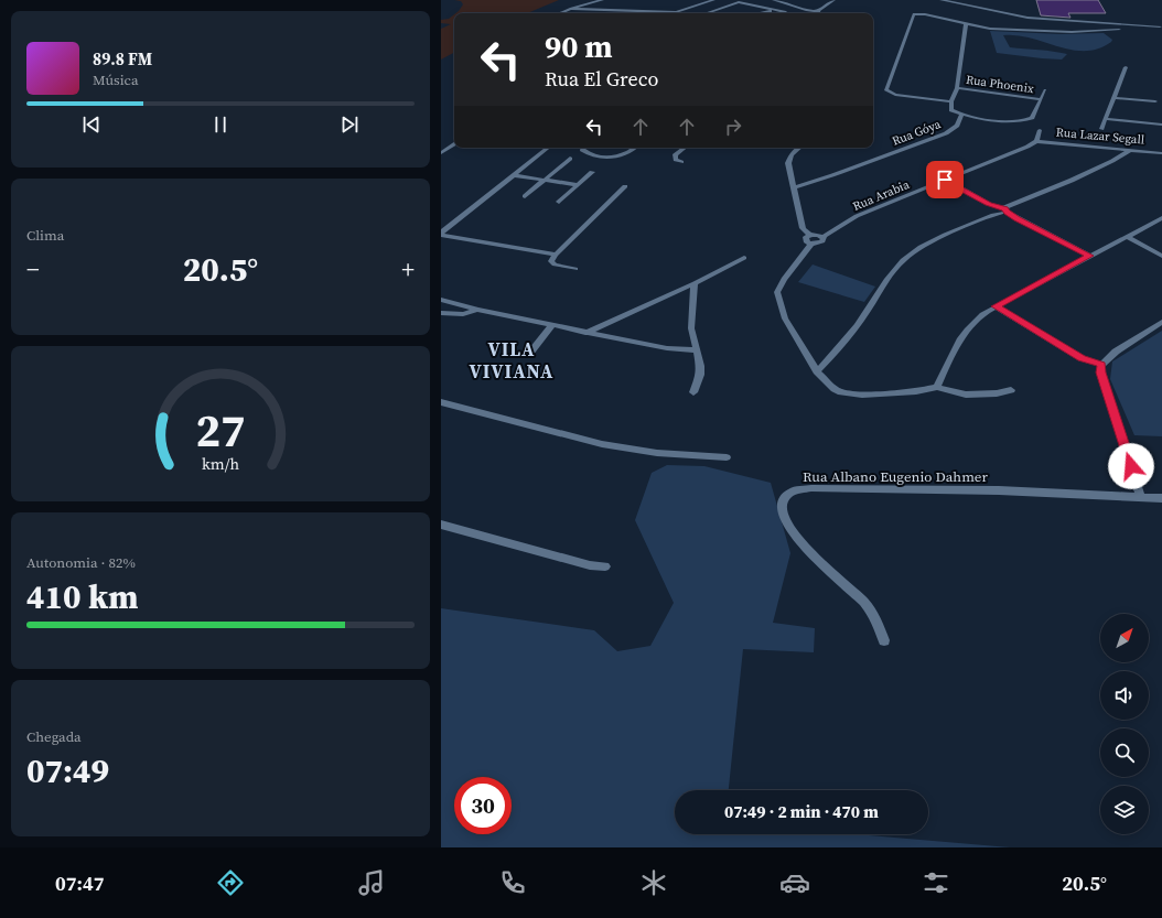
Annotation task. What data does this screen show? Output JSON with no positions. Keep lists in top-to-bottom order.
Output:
{
  "streets": {
    "street": [
      "Rua Phoenix",
      "Rua Góya",
      "Rua Lazar Segall",
      "Rua Arabia",
      "Rua Albano Eugenio Dahmer"
    ]
  },
  "crossings": [
    ["Rua Lazar Segall", "Rua Arabia"]
  ],
  "districts": ["VILA VIVIANA"],
  "north": "top right",
  "page": {
    "turn": ["90 m", "Rua El Greco"],
    "song": ["89.8 FM", "Música"],
    "tile": [
      "Clima",
      ["Autonomia · 82%", "410 km"],
      ["Chegada", "07:49"]
    ],
    "heat": ["−", "20.5°", "+"],
    "limit": "30",
    "trip": "07:49 · 2 min · 470 m",
    "tabs": ["07:47", "20.5°"],
    "gauge": ["27", "km/h"]
  }
}
